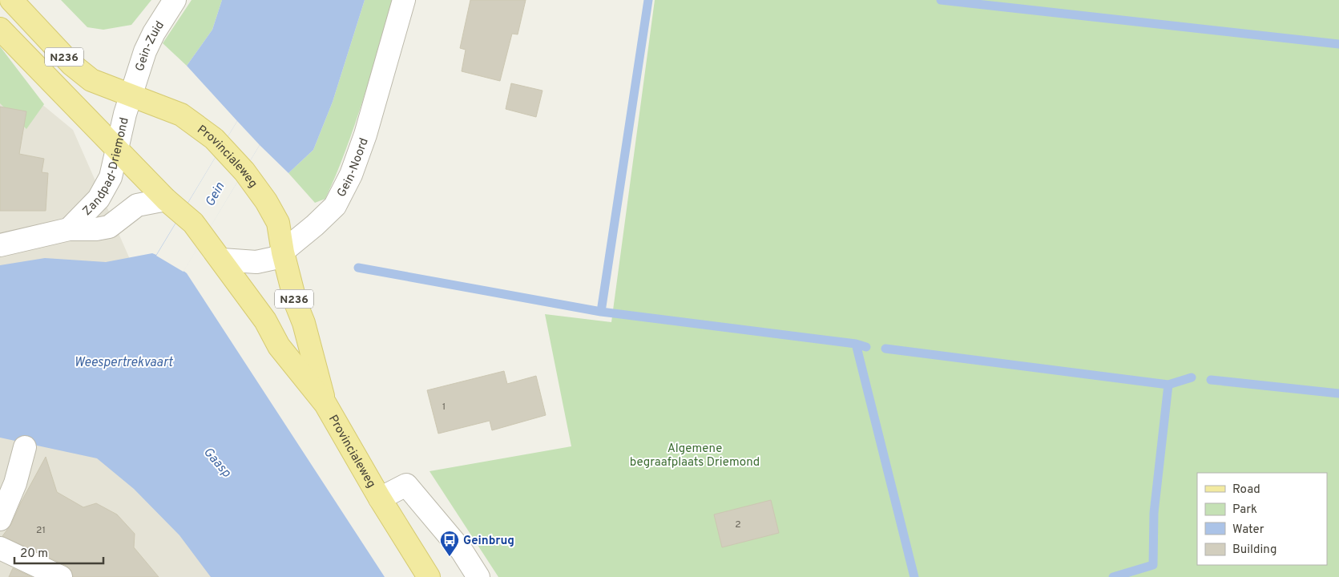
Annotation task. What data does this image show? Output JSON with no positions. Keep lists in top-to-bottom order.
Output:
{
  "streets": {
    "main road": ["N236", "Provincialeweg"],
    "street": ["Gein-Zuid", "Zandpad-Driemond", "Gein-Noord"]
  },
  "crossings": [
    ["Gein-Zuid", "Provincialeweg"],
    ["Gein-Zuid", "Zandpad-Driemond"],
    ["Provincialeweg", "Zandpad-Driemond"],
    ["Provincialeweg", "Gein-Noord"]
  ],
  "water": ["Gein", "Weespertrekvaart", "Gaasp"],
  "parks": ["Algemene begraafplaats Driemond"],
  "places": {
    "bus stop": ["Geinbrug"]
  },
  "house_numbers": ["1", "2", "21"],
  "legend": [
    "Road",
    "Park",
    "Water",
    "Building"
  ],
  "scale_bar": "20 m"
}
